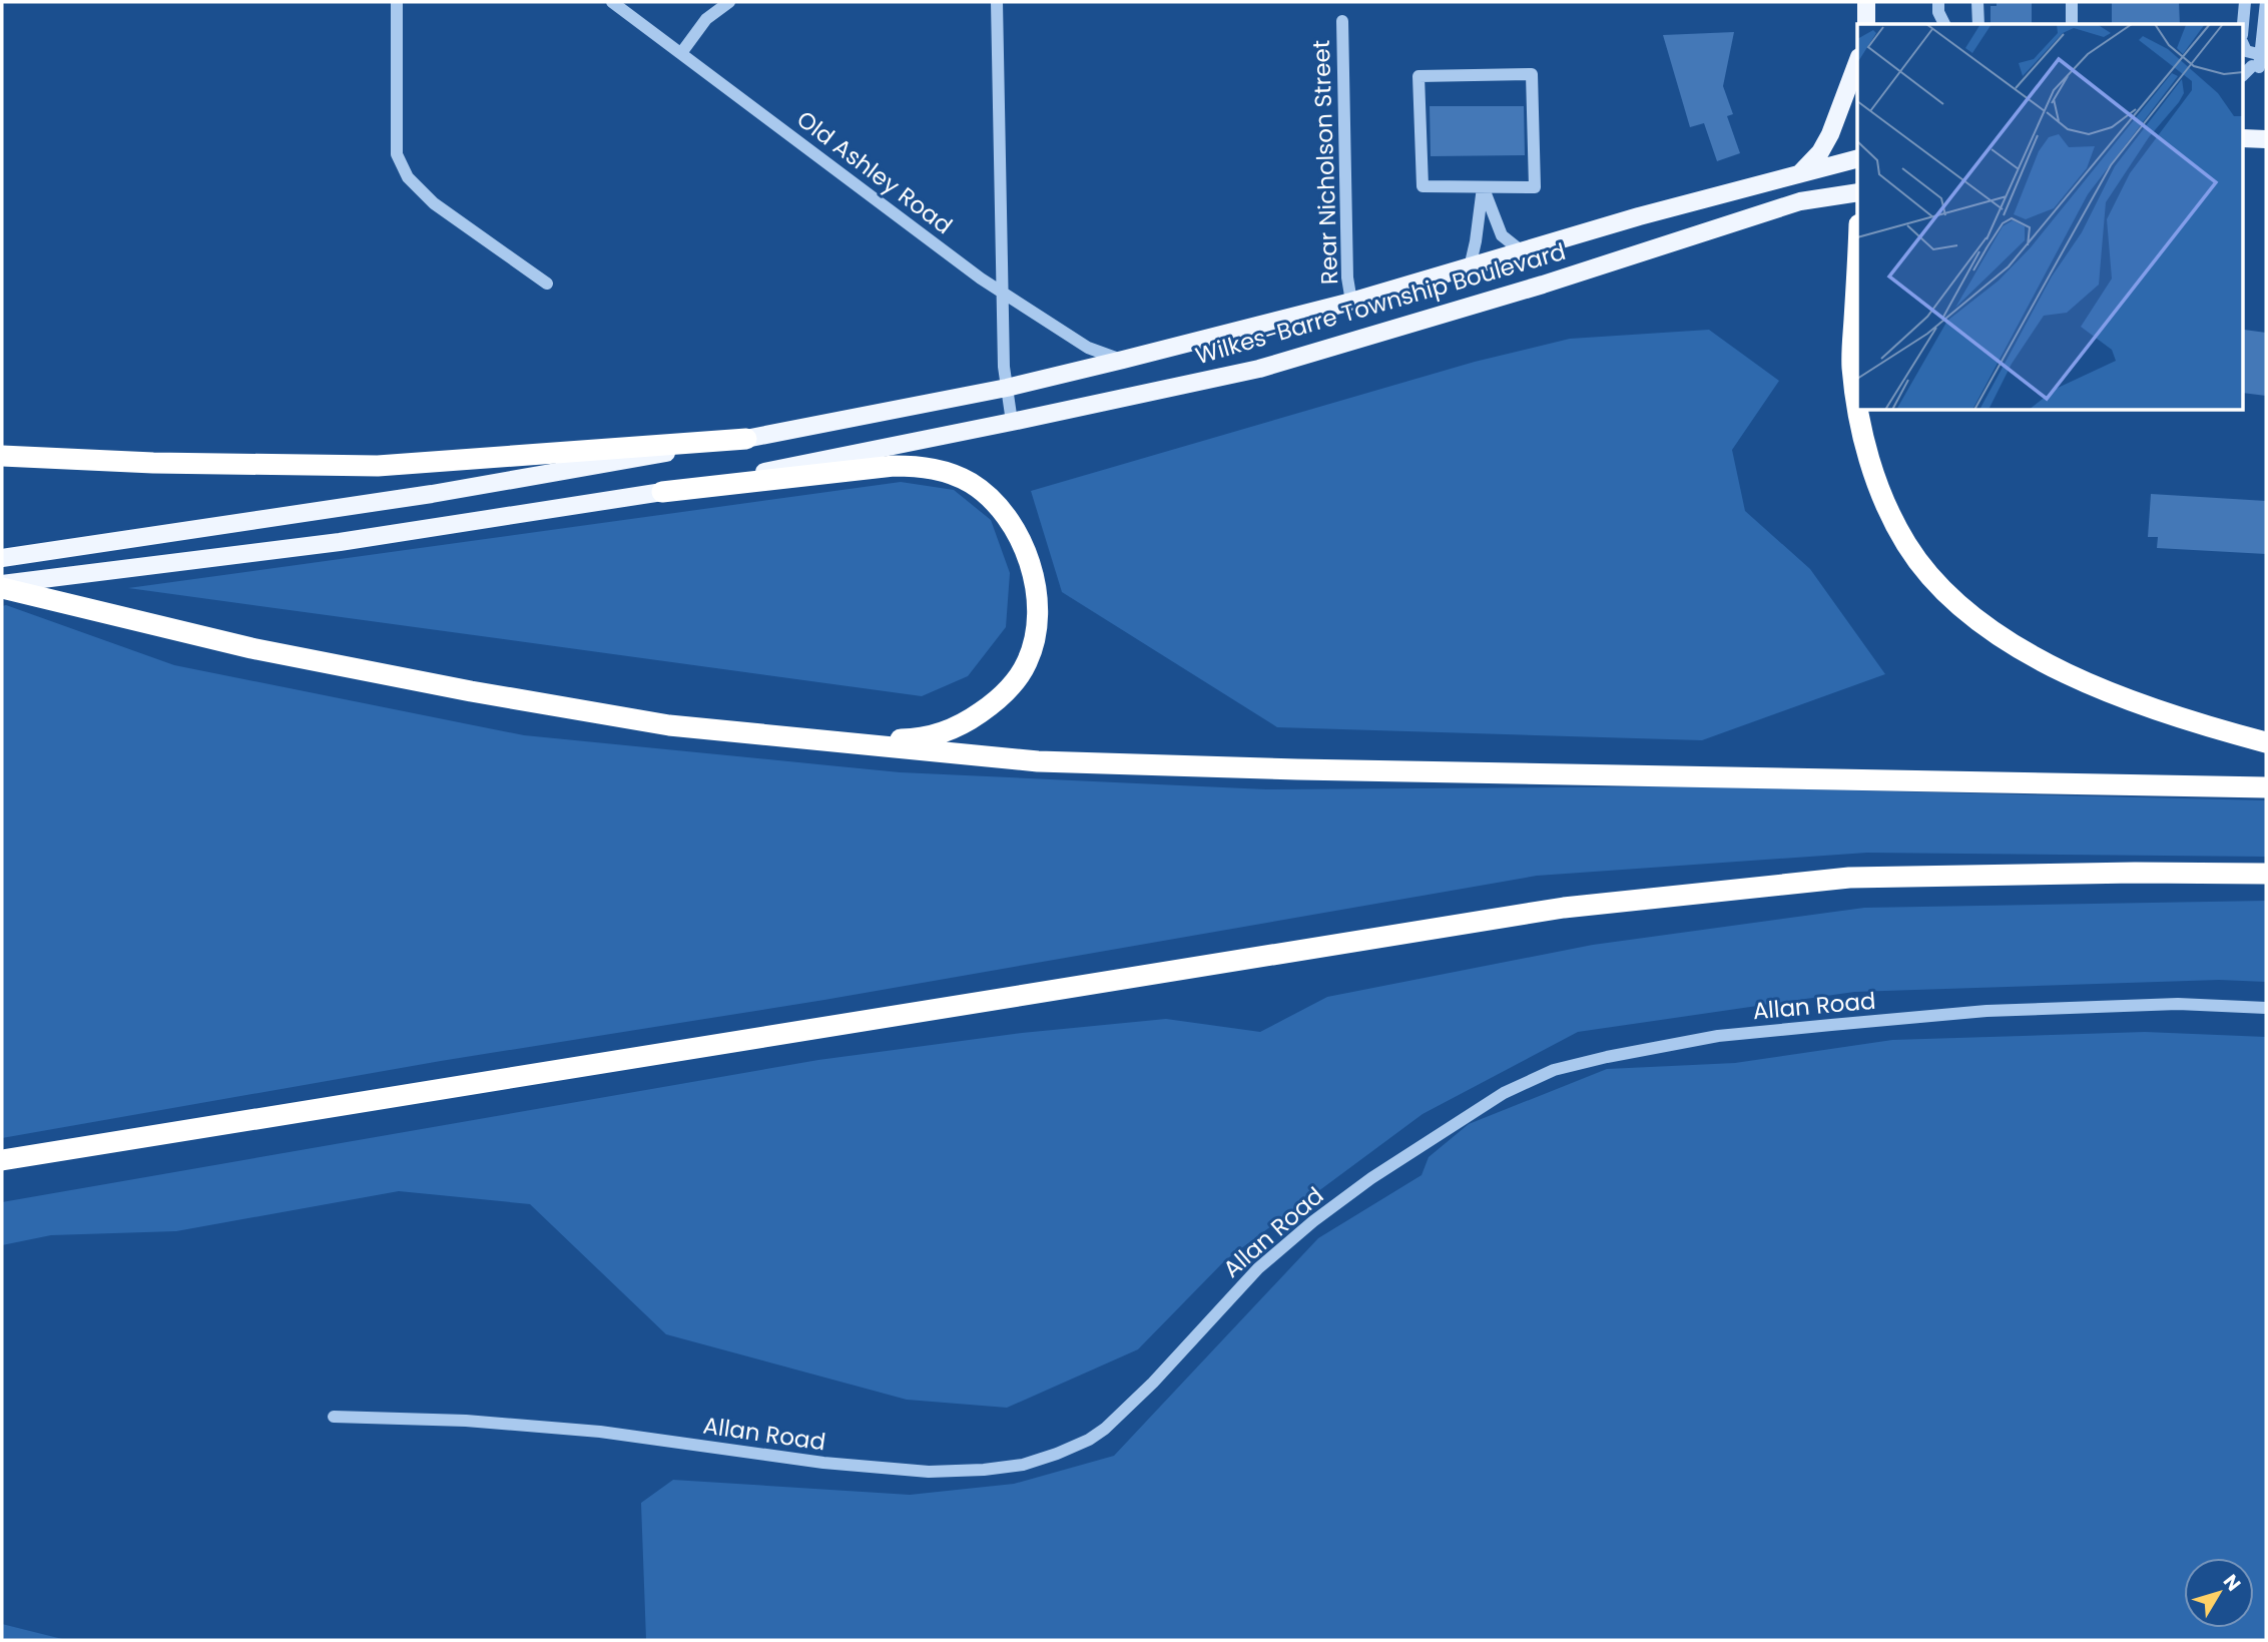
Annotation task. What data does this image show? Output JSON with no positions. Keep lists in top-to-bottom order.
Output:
{
  "streets": {
    "main road": ["Wilkes-Barre Township Boulevard"],
    "street": ["Rear Nicholson Street", "Old Ashley Road", "Allan Road"]
  },
  "crossings": [
    ["Rear Nicholson Street", "Wilkes-Barre Township Boulevard"],
    ["Old Ashley Road", "Wilkes-Barre Township Boulevard"]
  ],
  "north": "top right"
}
